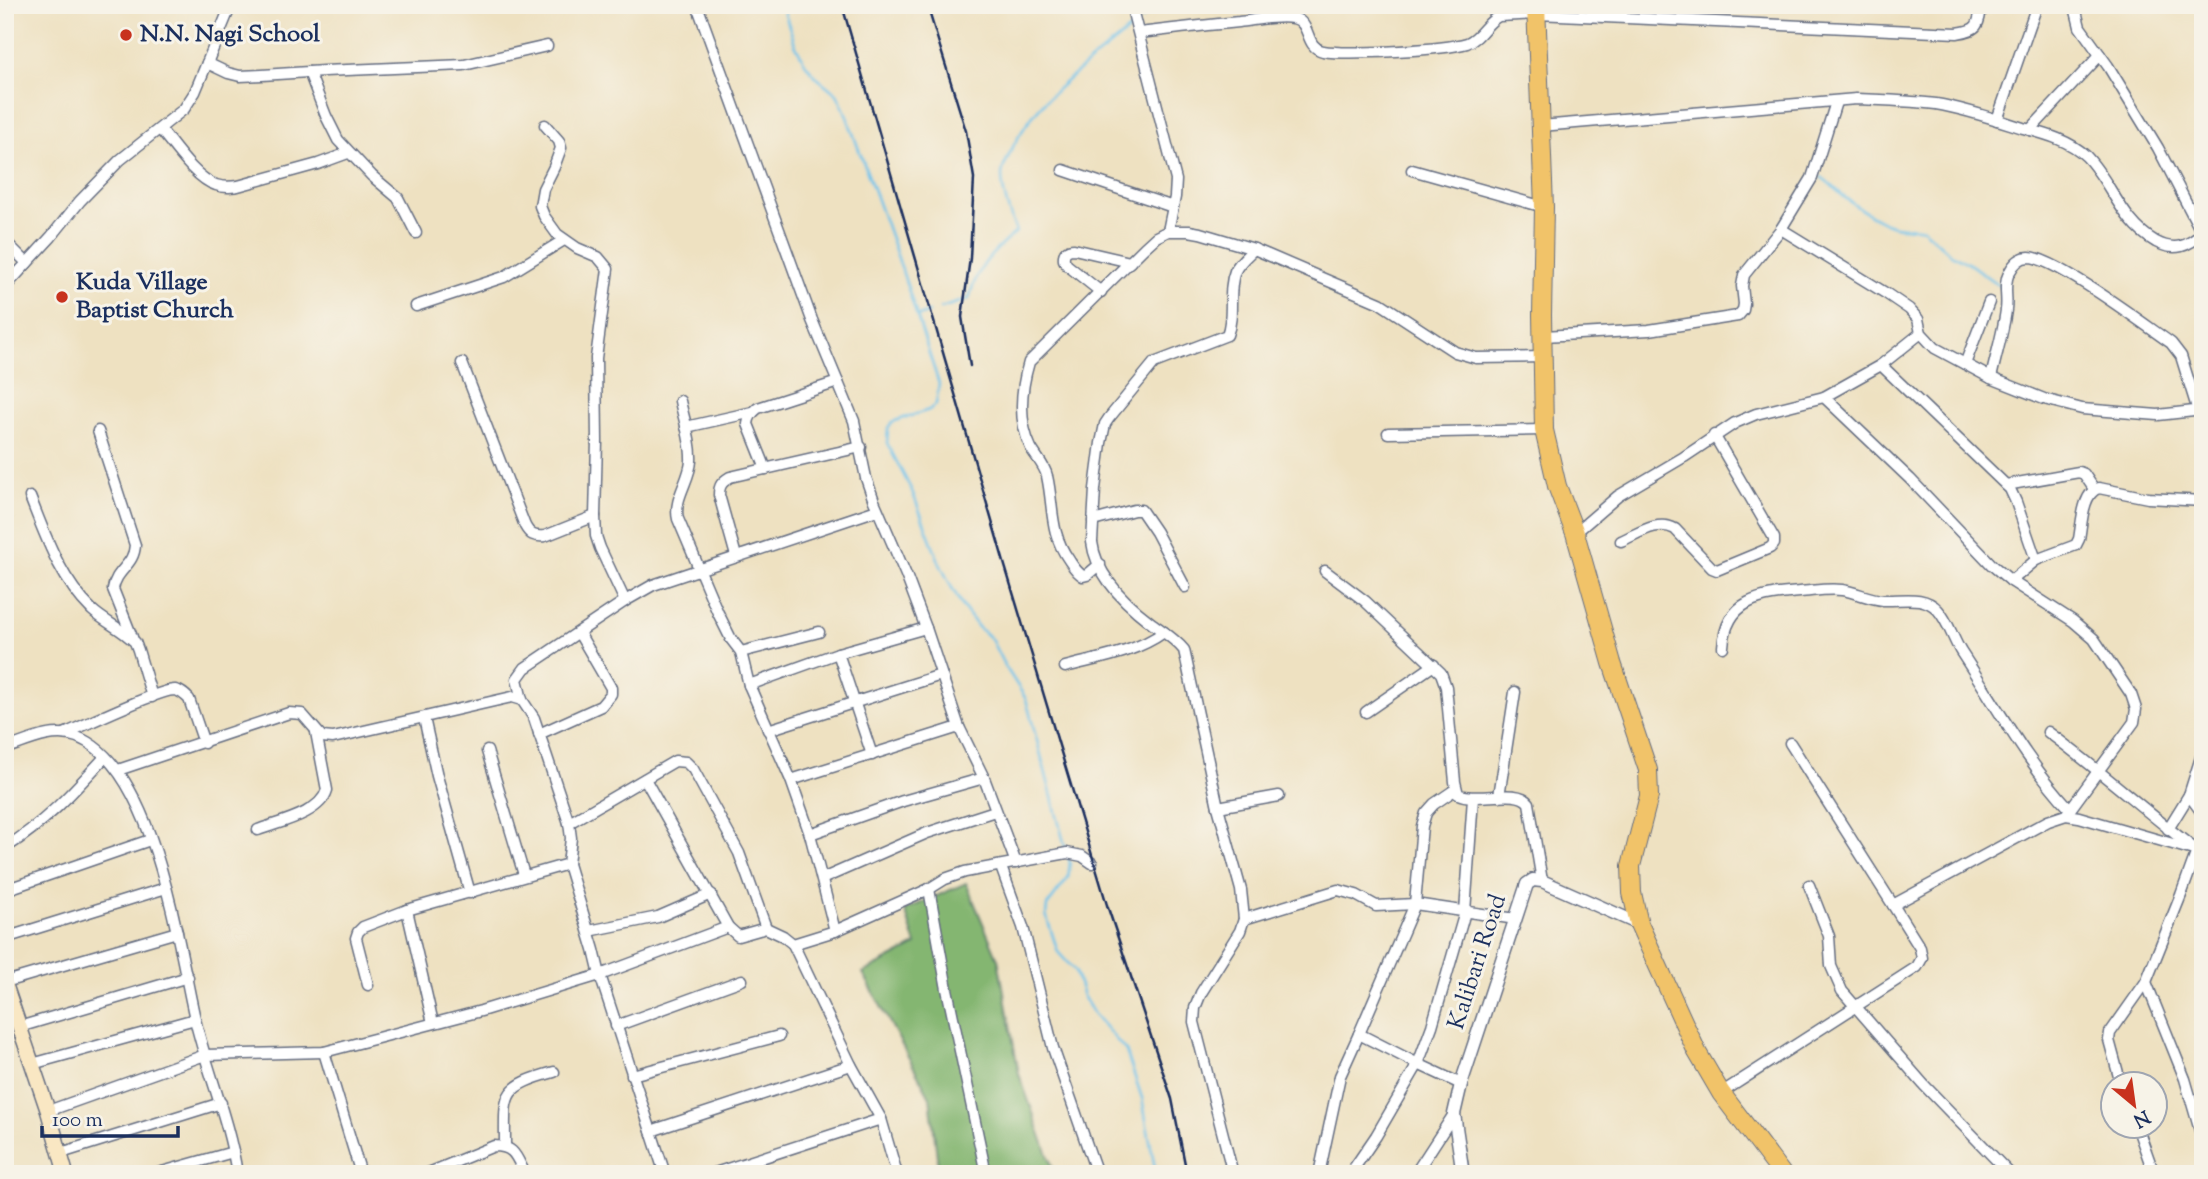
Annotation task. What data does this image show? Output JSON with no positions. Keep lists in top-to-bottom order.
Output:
{
  "streets": {
    "street": ["Kalibari Road"]
  },
  "places": ["N.N. Nagi School", "Kuda Village Baptist Church"],
  "scale_bar": "100 m",
  "north": "bottom right"
}
